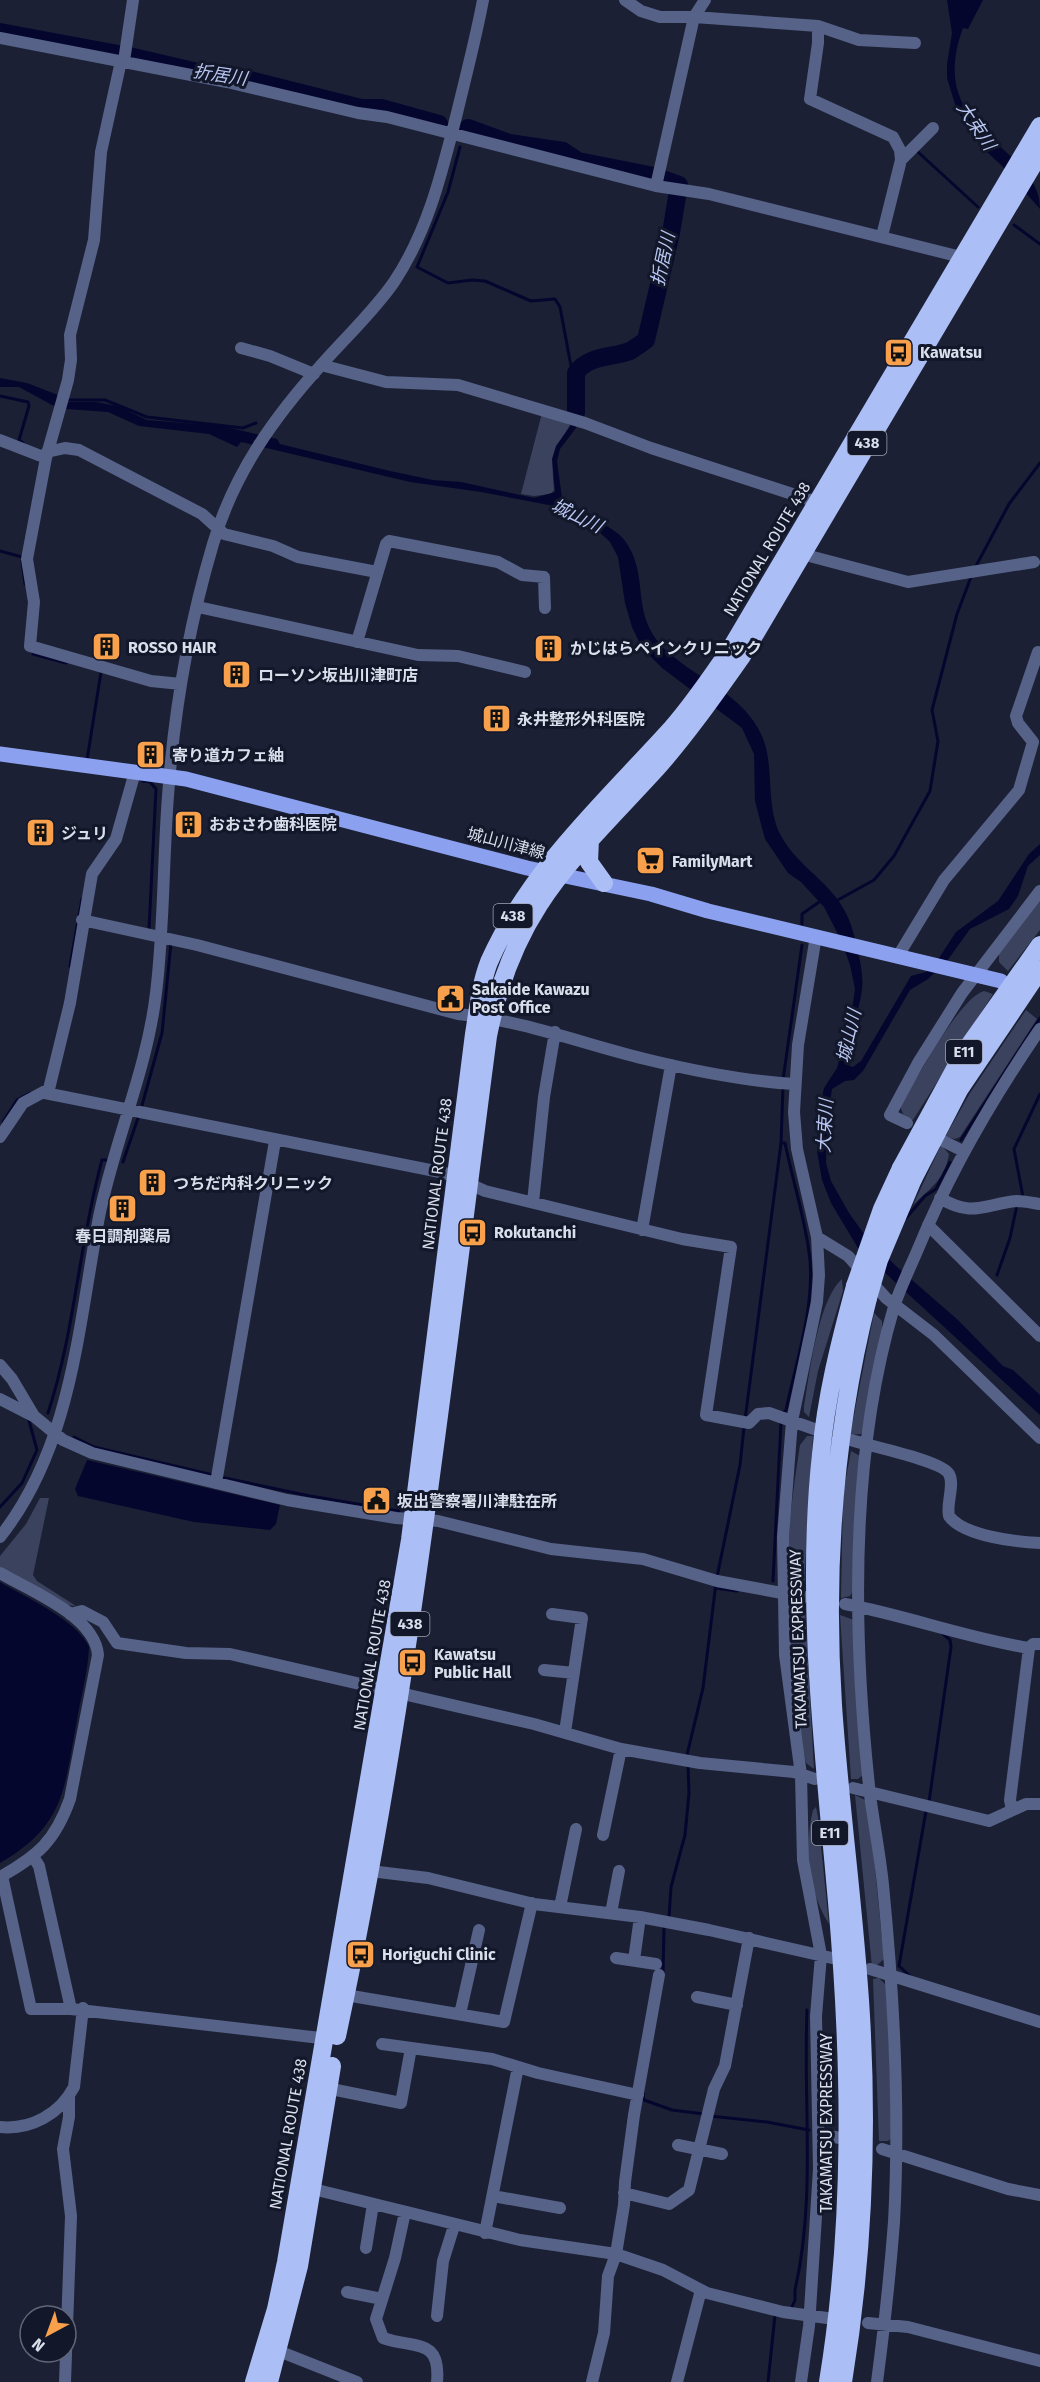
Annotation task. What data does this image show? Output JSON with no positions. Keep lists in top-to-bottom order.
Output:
{
  "streets": {
    "highway": [
      "438",
      "NATIONAL ROUTE 438",
      "E11",
      "TAKAMATSU EXPRESSWAY"
    ],
    "main road": ["城山川津線"]
  },
  "crossings": [
    ["NATIONAL ROUTE 438", "城山川津線"]
  ],
  "water": ["折居川", "大束川", "城山川"],
  "places": {
    "bus stop": [
      "Kawatsu",
      "Rokutanchi",
      "Kawatsu Public Hall",
      "Horiguchi Clinic"
    ],
    "building": [
      "ROSSO HAIR",
      "かじはらペインクリニック",
      "ローソン坂出川津町店",
      "永井整形外科医院",
      "寄り道カフェ紬",
      "おおさわ歯科医院",
      "ジュリ",
      "つちだ内科クリニック",
      "春日調剤薬局"
    ],
    "supermarket": ["FamilyMart"],
    "public building": ["Sakaide Kawazu Post Office", "坂出警察署川津駐在所"]
  },
  "north": "bottom left"
}
